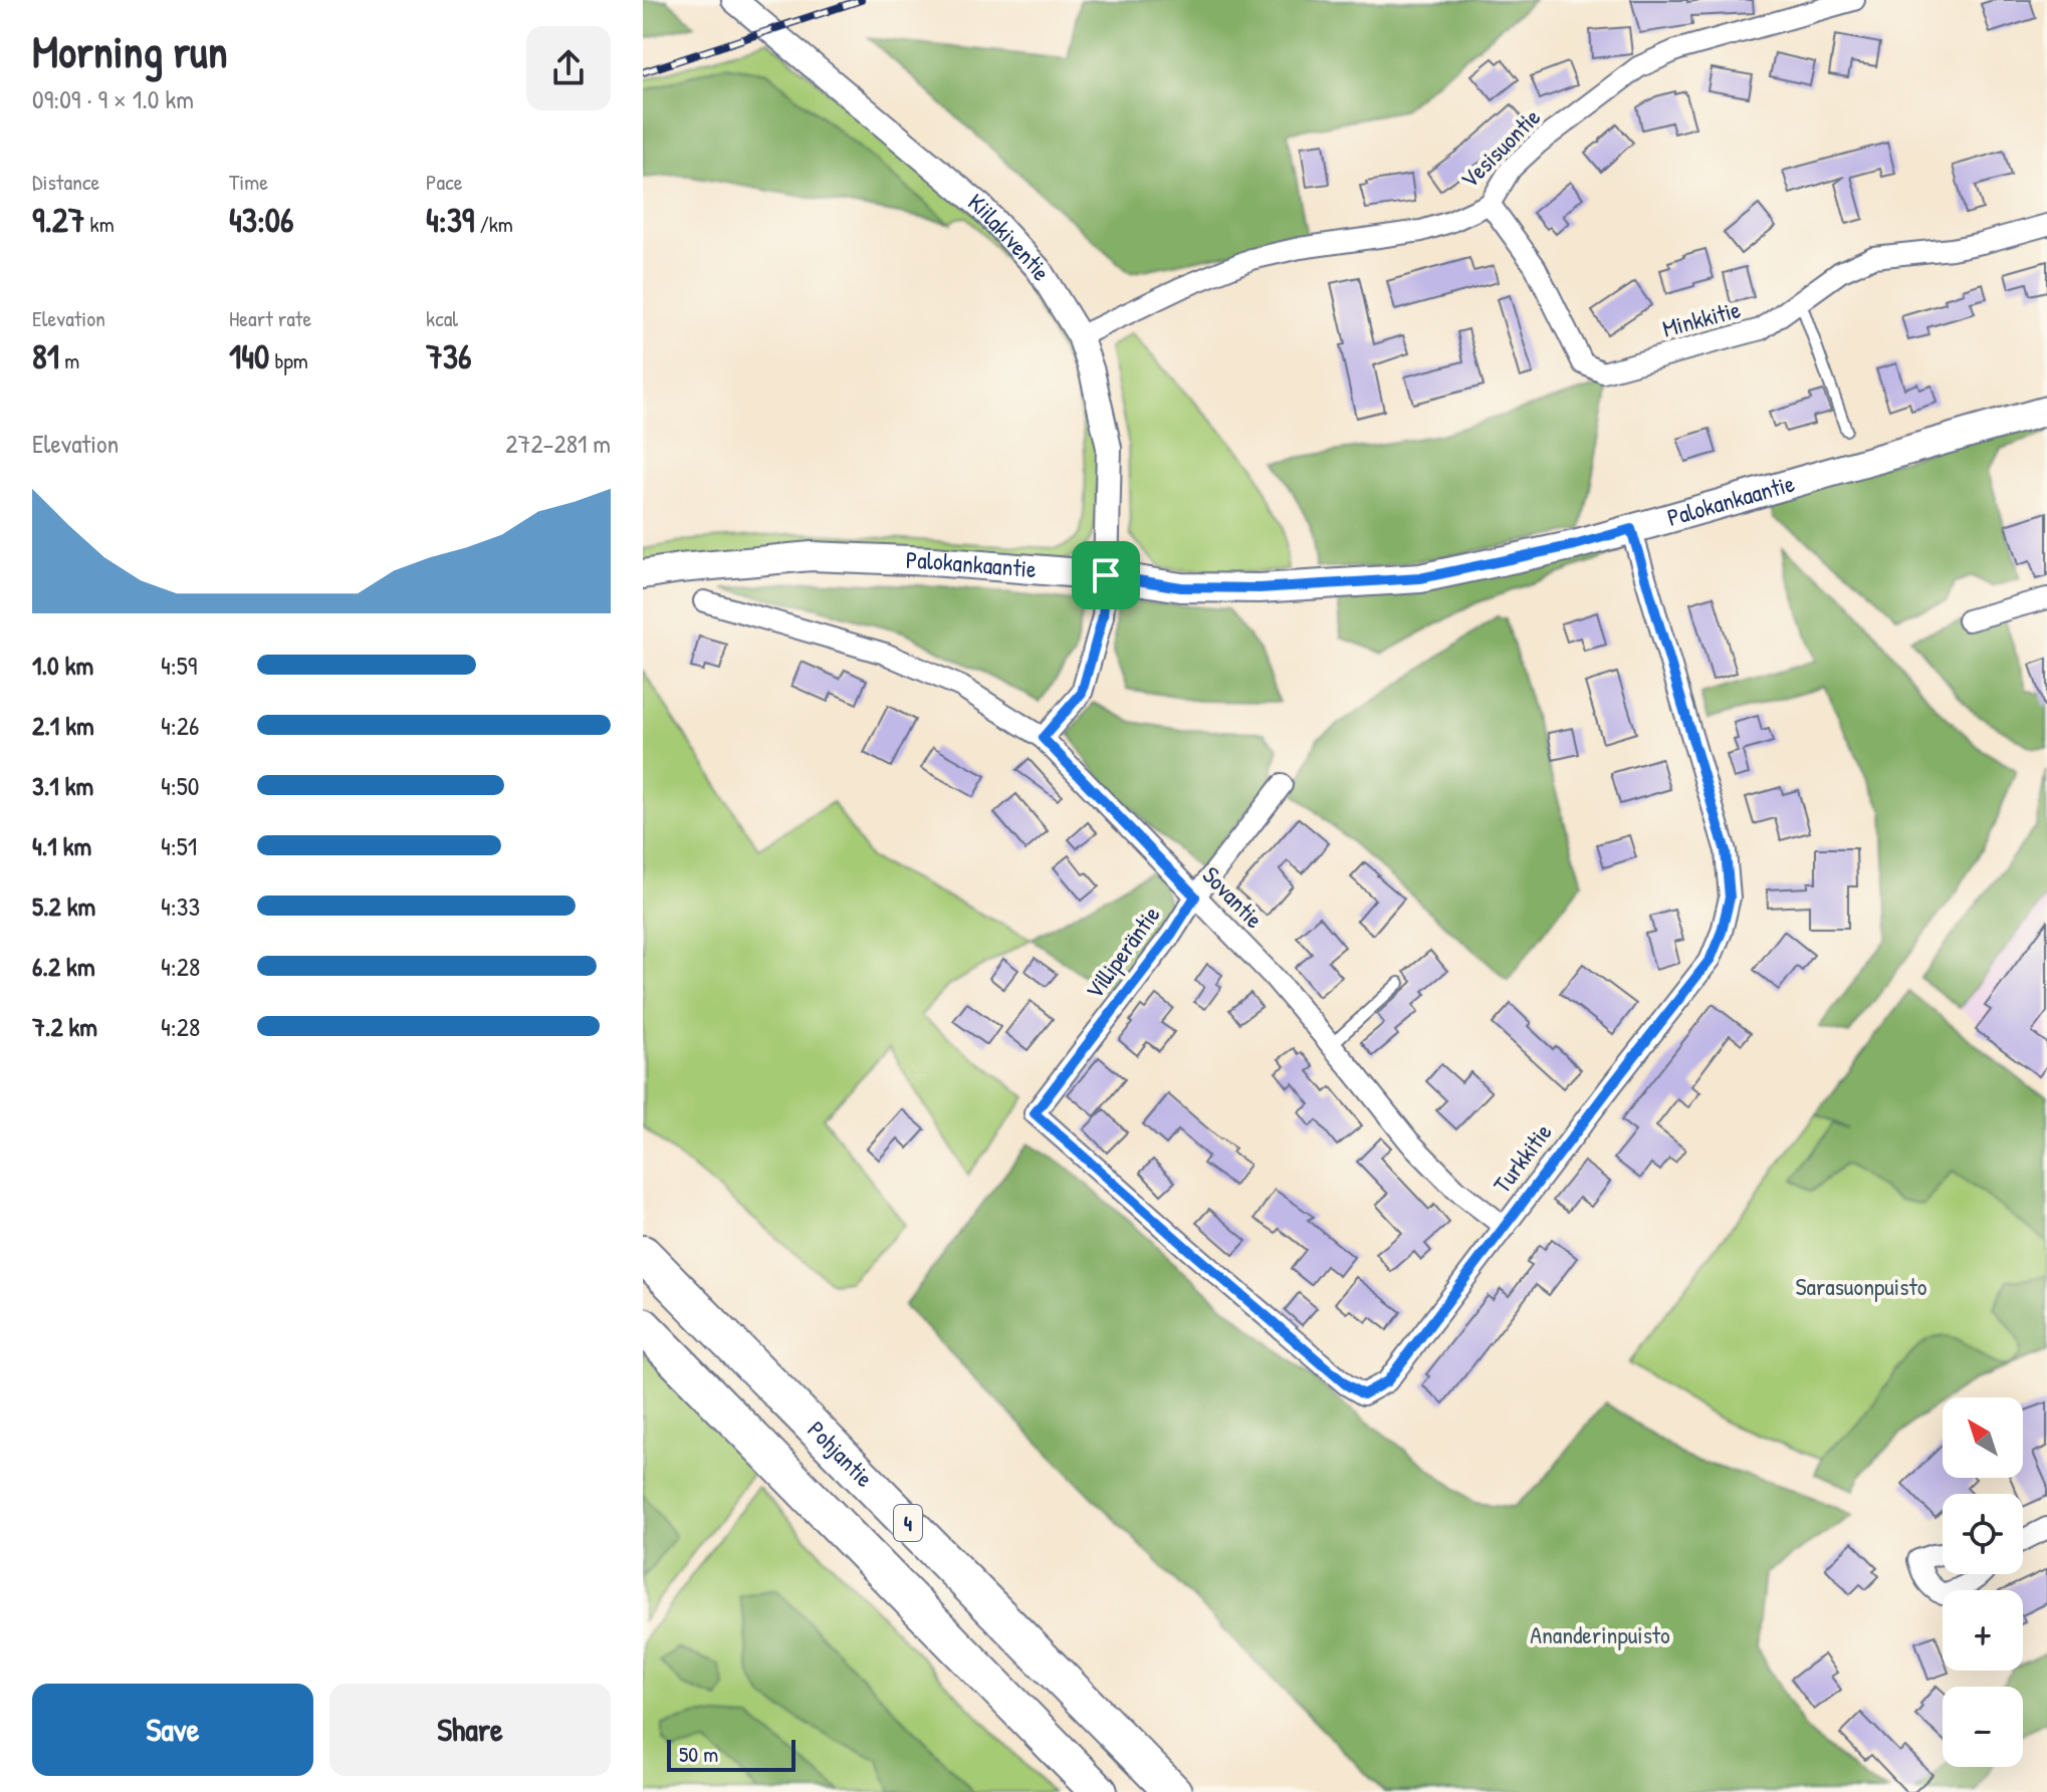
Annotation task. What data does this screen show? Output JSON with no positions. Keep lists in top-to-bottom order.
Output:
{
  "streets": {
    "highway": ["Pohjantie", "4"],
    "main road": ["Palokankaantie"],
    "street": [
      "Vesisuontie",
      "Kiilakiventie",
      "Minkkitie",
      "Sovantie",
      "Villiperäntie",
      "Turkkitie"
    ]
  },
  "crossings": [
    ["Vesisuontie", "Kiilakiventie"],
    ["Vesisuontie", "Minkkitie"],
    ["Kiilakiventie", "Palokankaantie"],
    ["Palokankaantie", "Turkkitie"],
    ["Sovantie", "Villiperäntie"],
    ["Sovantie", "Turkkitie"],
    ["Villiperäntie", "Turkkitie"]
  ],
  "parks": ["Sarasuonpuisto", "Ananderinpuisto"],
  "scale_bar": "50 m",
  "north": "top left",
  "page": {
    "heading": ["Morning run", "09:09 · 9 × 1.0 km"],
    "stats": [
      ["Distance", "9.27 km"],
      ["Time", "43:06"],
      ["Pace", "4:39 /km"],
      ["Elevation", "81 m"],
      ["Heart rate", "140 bpm"],
      ["kcal", "736"]
    ],
    "chart": ["Elevation", "272–281 m"],
    "list": [
      {
        "name": "1.0 km",
        "note": "4:59"
      },
      {
        "name": "2.1 km",
        "note": "4:26"
      },
      {
        "name": "3.1 km",
        "note": "4:50"
      },
      {
        "name": "4.1 km",
        "note": "4:51"
      },
      {
        "name": "5.2 km",
        "note": "4:33"
      },
      {
        "name": "6.2 km",
        "note": "4:28"
      },
      {
        "name": "7.2 km",
        "note": "4:28"
      }
    ],
    "map_buttons": ["+", "−"],
    "buttons": ["Save", "Share"],
    "scale": "50 m"
  }
}
